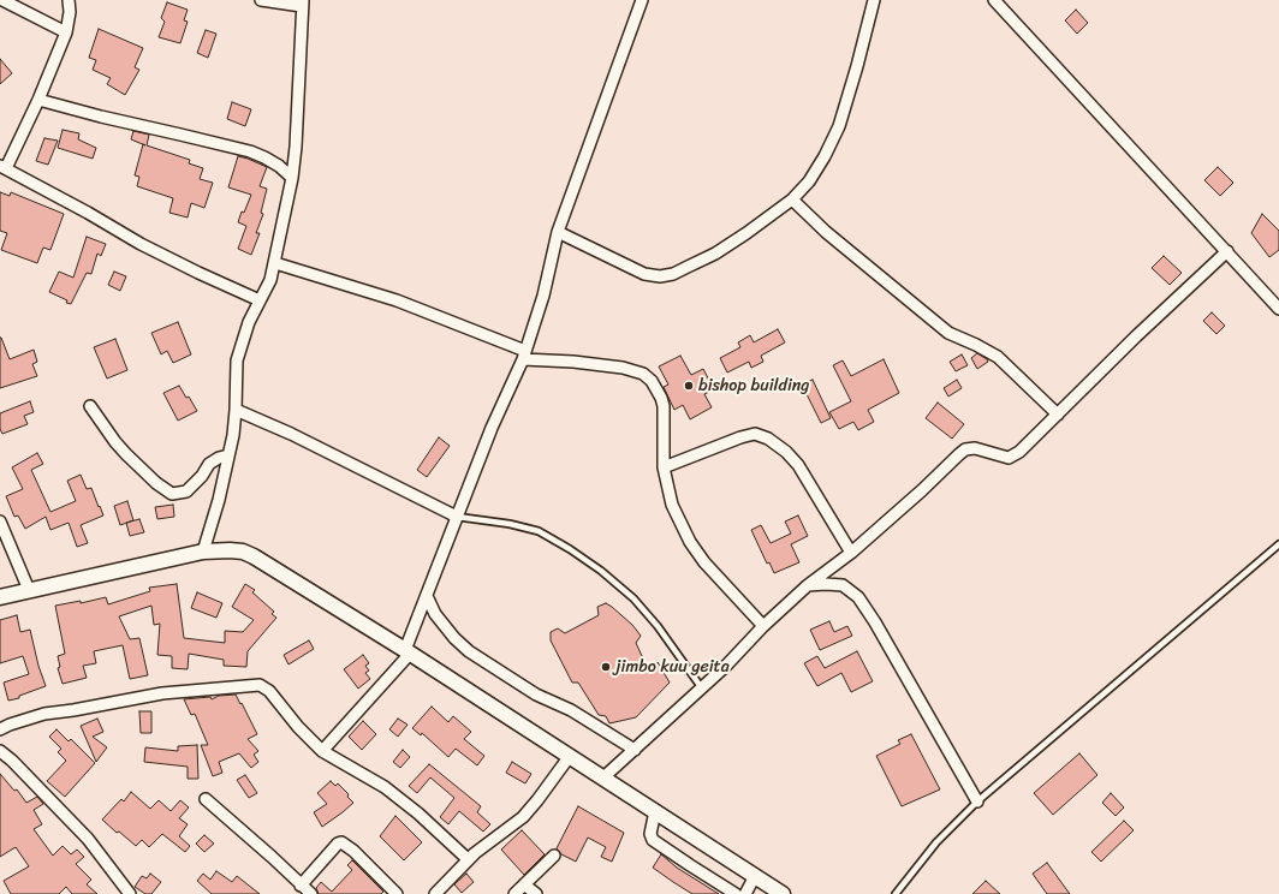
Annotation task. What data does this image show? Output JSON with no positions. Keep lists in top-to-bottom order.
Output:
{
  "places": ["bishop building", "jimbo kuu geita"]
}
